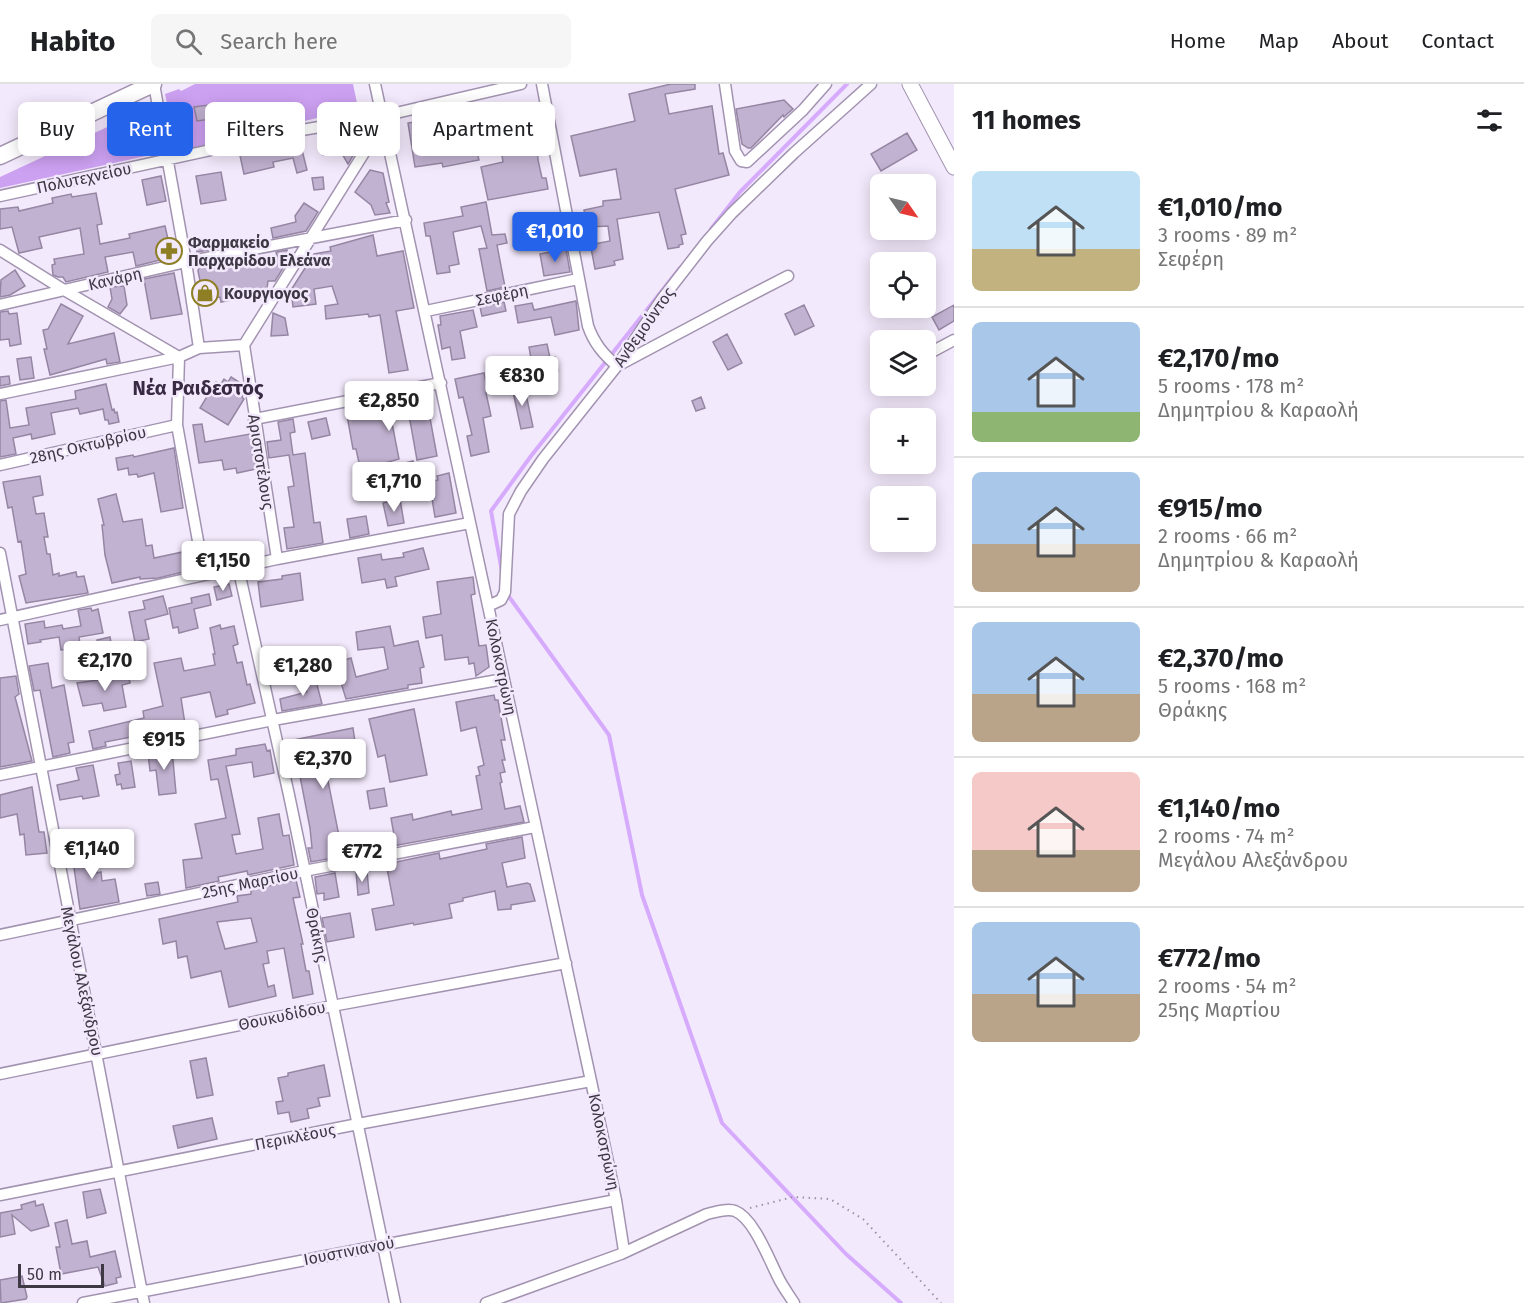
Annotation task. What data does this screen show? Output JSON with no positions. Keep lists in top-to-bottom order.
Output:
{
  "streets": {
    "street": [
      "Πολυτεχνείου",
      "Κανάρη",
      "Σεφέρη",
      "Ανθεμούντος",
      "28ης Οκτωβρίου",
      "Αριστοτέλους",
      "Κολοκοτρώνη",
      "25ης Μαρτίου",
      "Θράκης",
      "Μεγάλου Αλεξάνδρου",
      "Θουκυδίδου",
      "Περικλέους",
      "Ιουστινιανού"
    ]
  },
  "crossings": [
    ["Κανάρη", "Κολοκοτρώνη"],
    ["Σεφέρη", "Κολοκοτρώνη"],
    ["Ανθεμούντος", "Κολοκοτρώνη"],
    ["Κολοκοτρώνη", "25ης Μαρτίου"],
    ["Κολοκοτρώνη", "Θουκυδίδου"],
    ["Κολοκοτρώνη", "Περικλέους"],
    ["Κολοκοτρώνη", "Ιουστινιανού"],
    ["25ης Μαρτίου", "Θράκης"],
    ["25ης Μαρτίου", "Μεγάλου Αλεξάνδρου"],
    ["Θράκης", "Θουκυδίδου"],
    ["Θράκης", "Περικλέους"],
    ["Θράκης", "Ιουστινιανού"],
    ["Μεγάλου Αλεξάνδρου", "Θουκυδίδου"],
    ["Μεγάλου Αλεξάνδρου", "Περικλέους"],
    ["Μεγάλου Αλεξάνδρου", "Ιουστινιανού"]
  ],
  "districts": ["Νέα Ραιδεστός"],
  "places": {
    "pharmacy": ["Φαρμακείο Παρχαρίδου Ελεάνα"],
    "shop": ["Κουργιογος"]
  },
  "scale_bar": "50 m",
  "north": "bottom right",
  "page": {
    "header": "Habito",
    "search": "Search here",
    "nav": [
      "Home",
      "Map",
      "About",
      "Contact"
    ],
    "heading": "11 homes",
    "chip": [
      "Buy",
      "Rent",
      "Filters",
      "New",
      "Apartment"
    ],
    "list": [
      {
        "name": "€1,010/mo",
        "note": "3 rooms · 89 m² · Σεφέρη"
      },
      {
        "name": "€2,170/mo",
        "note": "5 rooms · 178 m² · Δημητρίου & Καραολή"
      },
      {
        "name": "€915/mo",
        "note": "2 rooms · 66 m² · Δημητρίου & Καραολή"
      },
      {
        "name": "€2,370/mo",
        "note": "5 rooms · 168 m² · Θράκης"
      },
      {
        "name": "€1,140/mo",
        "note": "2 rooms · 74 m² · Μεγάλου Αλεξάνδρου"
      },
      {
        "name": "€772/mo",
        "note": "2 rooms · 54 m² · 25ης Μαρτίου"
      }
    ],
    "map_buttons": ["+", "−"],
    "price": [
      "€1,010",
      "€830",
      "€2,850",
      "€1,710",
      "€1,150",
      "€2,170",
      "€1,280",
      "€915",
      "€2,370",
      "€1,140",
      "€772"
    ],
    "scale": "50 m"
  }
}
